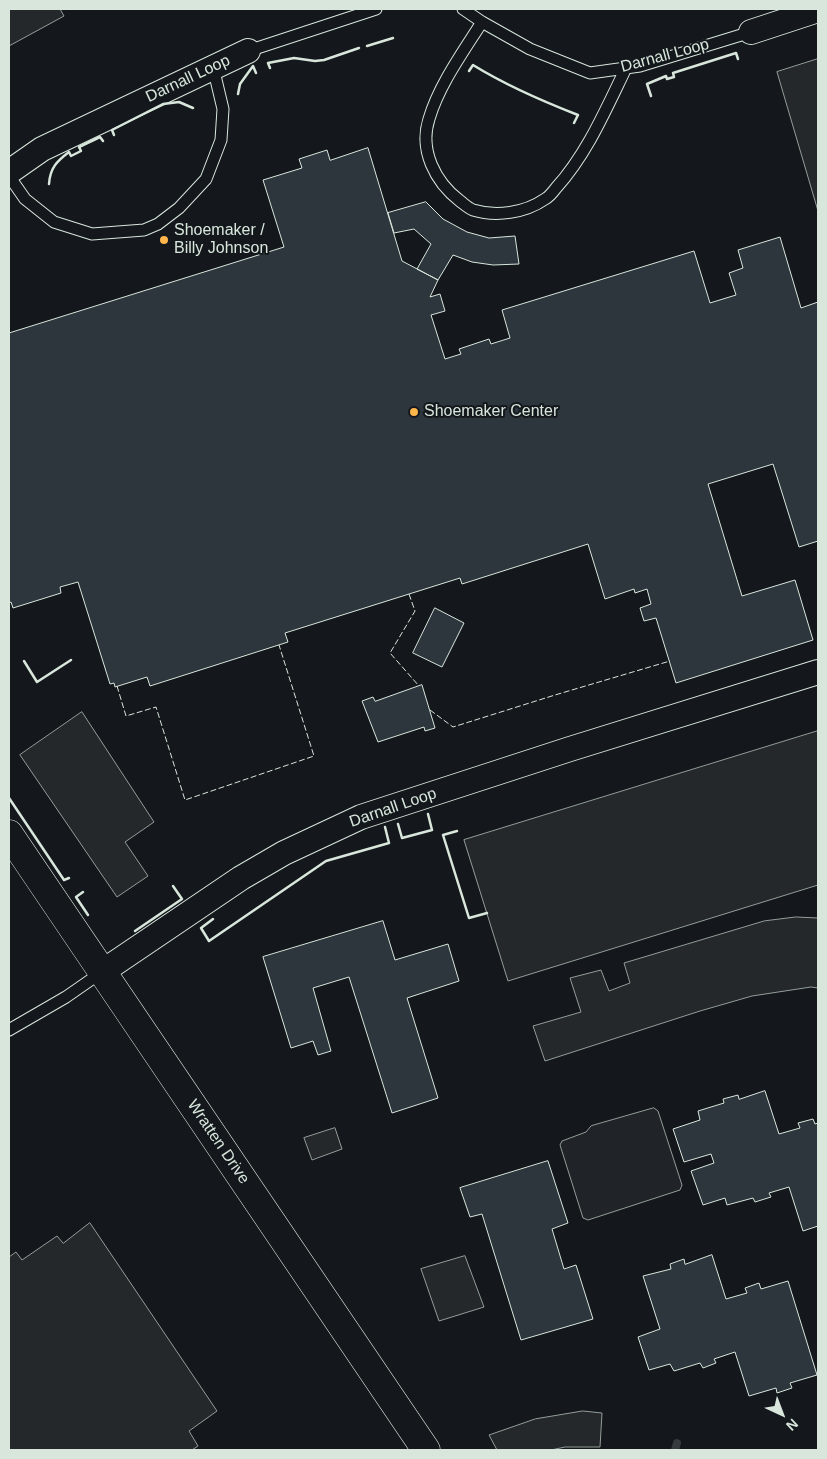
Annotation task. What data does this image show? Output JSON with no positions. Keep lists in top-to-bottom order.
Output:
{
  "streets": {
    "street": ["Darnall Loop", "Wratten Drive"]
  },
  "crossings": [
    ["Darnall Loop", "Wratten Drive"]
  ],
  "places": ["Shoemaker / Billy Johnson", "Shoemaker Center"],
  "north": "bottom right"
}
